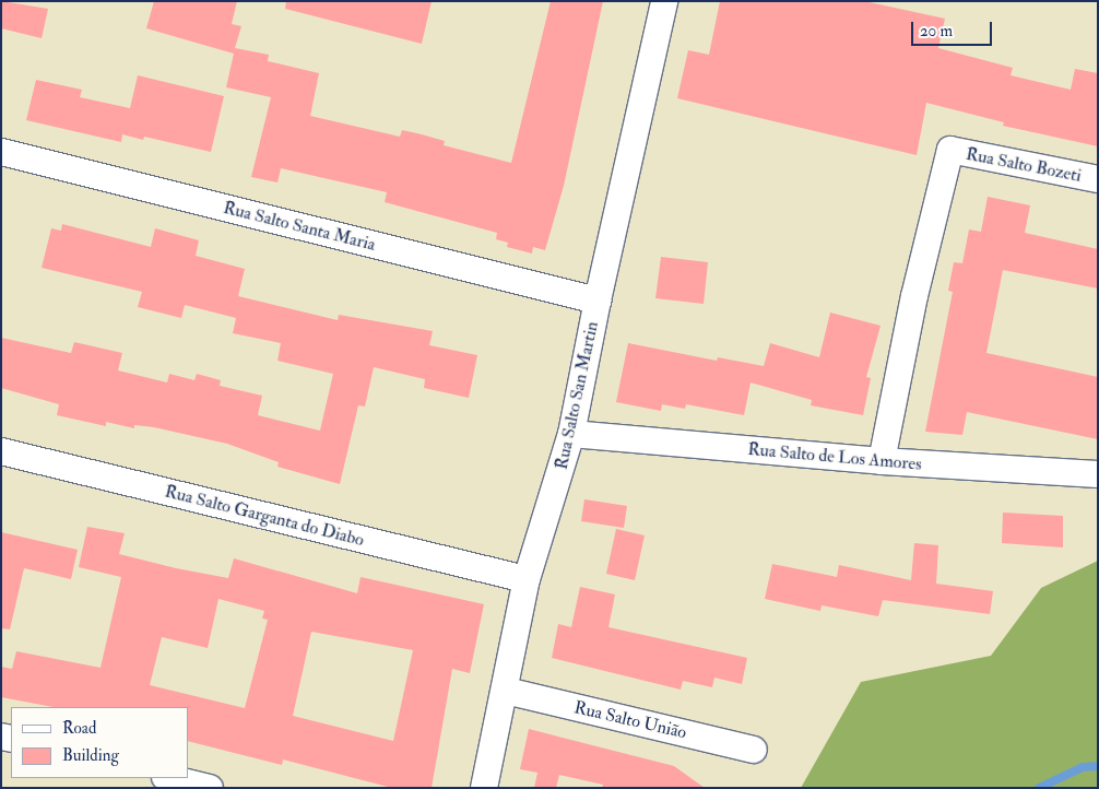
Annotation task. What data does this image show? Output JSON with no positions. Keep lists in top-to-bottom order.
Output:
{
  "streets": {
    "street": [
      "Rua Salto Bozeti",
      "Rua Salto Santa Maria",
      "Rua Salto San Martin",
      "Rua Salto de Los Amores",
      "Rua Salto Garganta do Diabo",
      "Rua Salto União"
    ]
  },
  "crossings": [
    ["Rua Salto Bozeti", "Rua Salto de Los Amores"],
    ["Rua Salto Santa Maria", "Rua Salto San Martin"],
    ["Rua Salto San Martin", "Rua Salto de Los Amores"],
    ["Rua Salto San Martin", "Rua Salto Garganta do Diabo"],
    ["Rua Salto San Martin", "Rua Salto União"]
  ],
  "legend": ["Road", "Building"],
  "scale_bar": "20 m"
}
